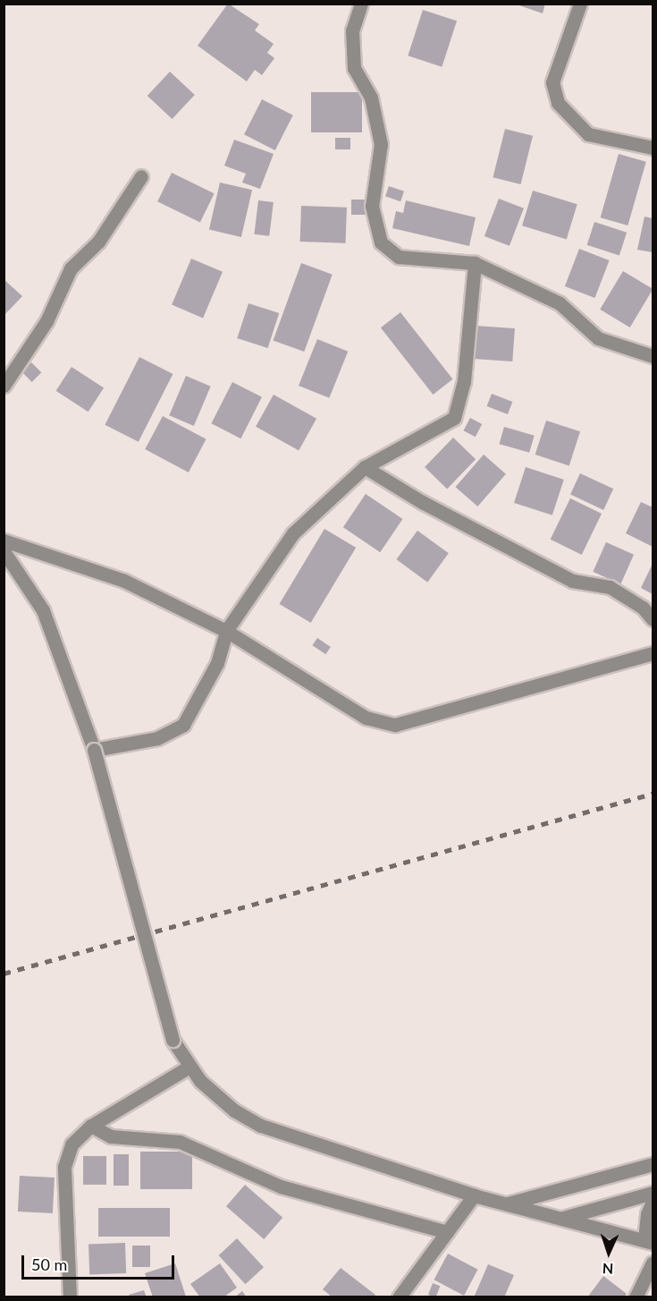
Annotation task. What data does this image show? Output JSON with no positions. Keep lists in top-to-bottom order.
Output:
{
  "scale_bar": "50 m",
  "north": "bottom"
}
